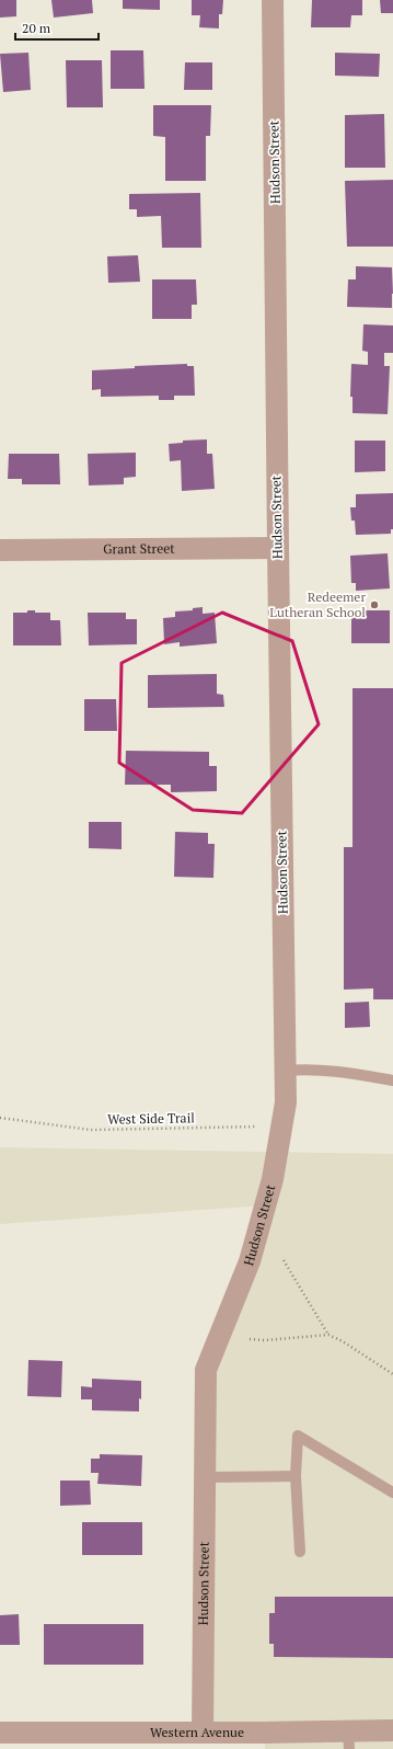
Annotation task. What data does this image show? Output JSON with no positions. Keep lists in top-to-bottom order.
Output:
{
  "streets": {
    "street": ["Hudson Street", "Grant Street", "Western Avenue"],
    "path": ["West Side Trail"]
  },
  "crossings": [
    ["Hudson Street", "Grant Street"],
    ["Hudson Street", "West Side Trail"],
    ["Hudson Street", "Western Avenue"]
  ],
  "places": ["Redeemer Lutheran School"],
  "scale_bar": "20 m"
}
